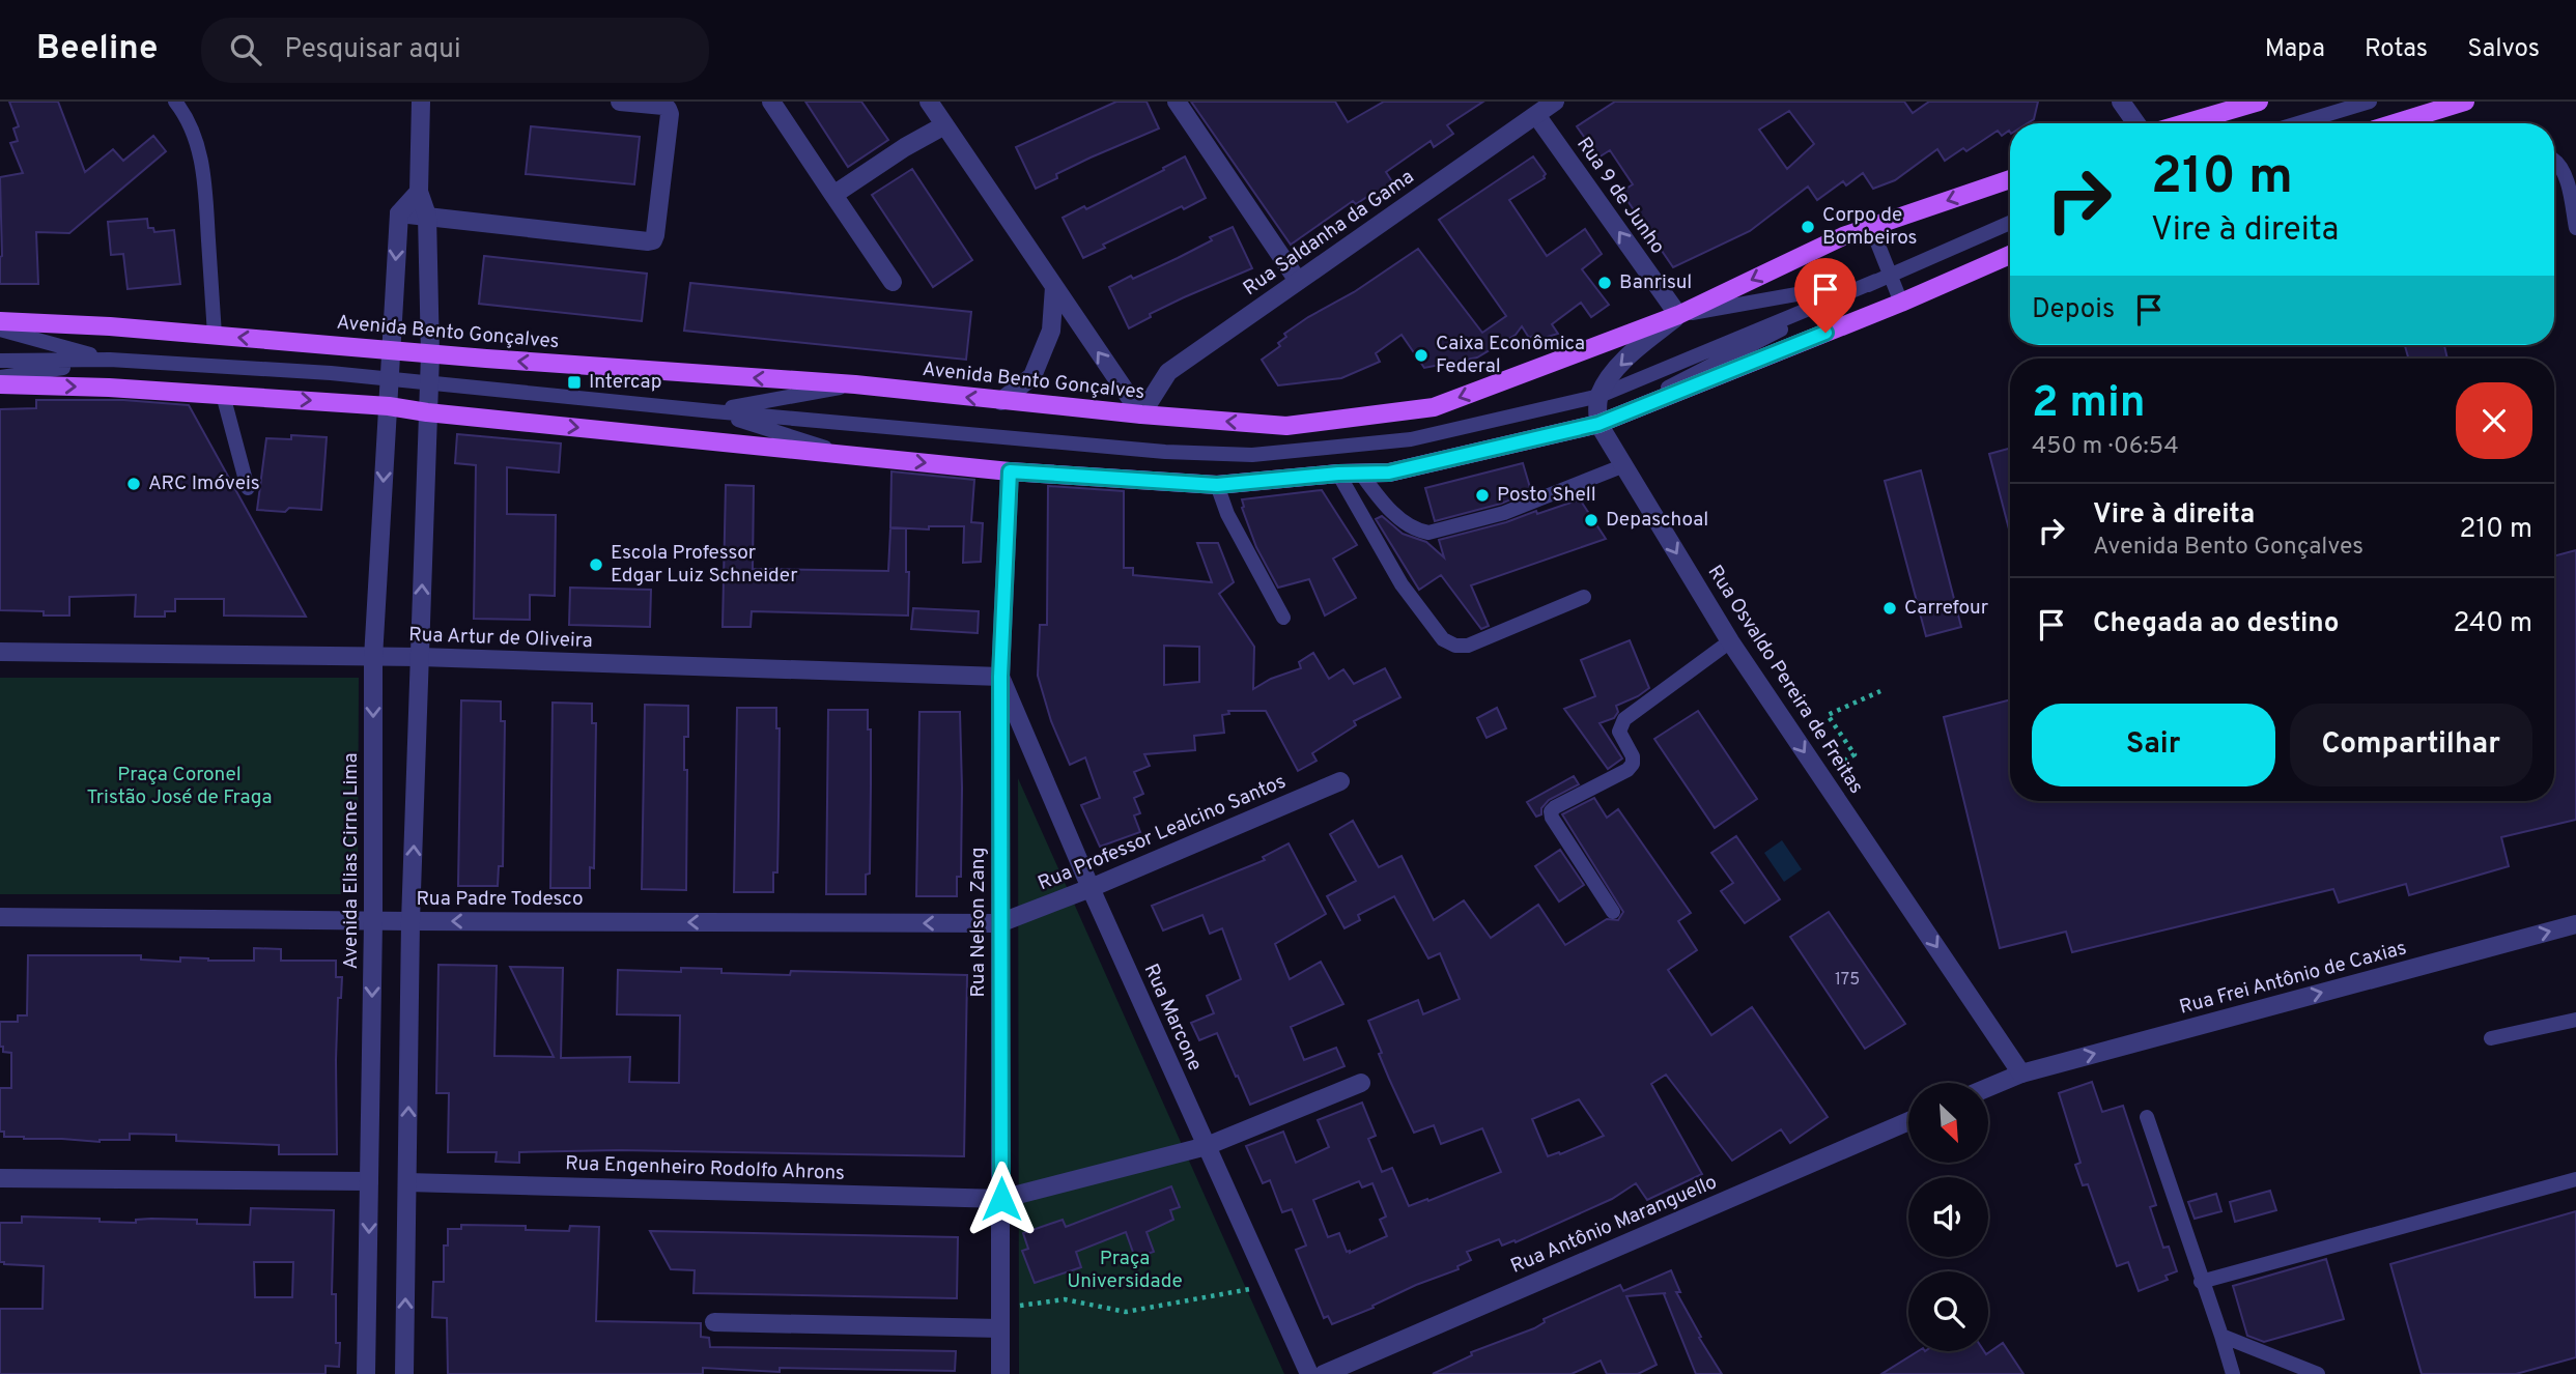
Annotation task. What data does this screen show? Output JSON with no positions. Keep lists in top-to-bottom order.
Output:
{
  "streets": {
    "main road": ["Avenida Bento Gonçalves"],
    "street": [
      "Rua 9 de Junho",
      "Rua Saldanha da Gama",
      "Rua Artur de Oliveira",
      "Rua Osvaldo Pereira de Freitas",
      "Rua Professor Lealcino Santos",
      "Avenida Elias Cirne Lima",
      "Rua Padre Todesco",
      "Rua Nelson Zang",
      "Rua Frei Antônio de Caxias",
      "Rua Marcone",
      "Rua Engenheiro Rodolfo Ahrons",
      "Rua Antônio Maranguello"
    ]
  },
  "crossings": [
    ["Rua 9 de Junho", "Rua Saldanha da Gama"],
    ["Rua 9 de Junho", "Avenida Bento Gonçalves"],
    ["Rua Saldanha da Gama", "Avenida Bento Gonçalves"],
    ["Avenida Bento Gonçalves", "Avenida Elias Cirne Lima"],
    ["Rua Artur de Oliveira", "Avenida Elias Cirne Lima"],
    ["Rua Artur de Oliveira", "Rua Nelson Zang"],
    ["Rua Artur de Oliveira", "Rua Marcone"],
    ["Rua Osvaldo Pereira de Freitas", "Rua Frei Antônio de Caxias"],
    ["Rua Professor Lealcino Santos", "Rua Padre Todesco"],
    ["Rua Professor Lealcino Santos", "Rua Nelson Zang"],
    ["Rua Professor Lealcino Santos", "Rua Marcone"],
    ["Avenida Elias Cirne Lima", "Rua Padre Todesco"],
    ["Rua Padre Todesco", "Rua Nelson Zang"],
    ["Rua Nelson Zang", "Rua Marcone"],
    ["Rua Nelson Zang", "Rua Engenheiro Rodolfo Ahrons"],
    ["Rua Marcone", "Rua Engenheiro Rodolfo Ahrons"]
  ],
  "one_way": [
    "Rua 9 de Junho",
    "Rua Osvaldo Pereira de Freitas",
    "Rua Padre Todesco",
    "Rua Frei Antônio de Caxias"
  ],
  "parks": ["Praça Coronel Tristão José de Fraga", "Praça Universidade"],
  "places": {
    "other": [
      "Corpo de Bombeiros",
      "Banrisul",
      "Caixa Econômica Federal",
      "ARC Imóveis",
      "Posto Shell",
      "Depaschoal",
      "Escola Professor Edgar Luiz Schneider",
      "Carrefour"
    ],
    "transit": ["Intercap"]
  },
  "house_numbers": ["175"],
  "north": "bottom right",
  "page": {
    "header": "Beeline",
    "search": "Pesquisar aqui",
    "nav": ["Mapa", "Rotas", "Salvos"],
    "turn": ["210 m", "Vire à direita"],
    "then": "Depois",
    "heading": ["2 min", "450 m · 06:54"],
    "list": [
      {
        "name": "Vire à direita",
        "note": "Avenida Bento Gonçalves",
        "value": "210 m"
      },
      {
        "name": "Chegada ao destino",
        "value": "240 m"
      }
    ],
    "buttons": ["Sair", "Compartilhar"]
  }
}
